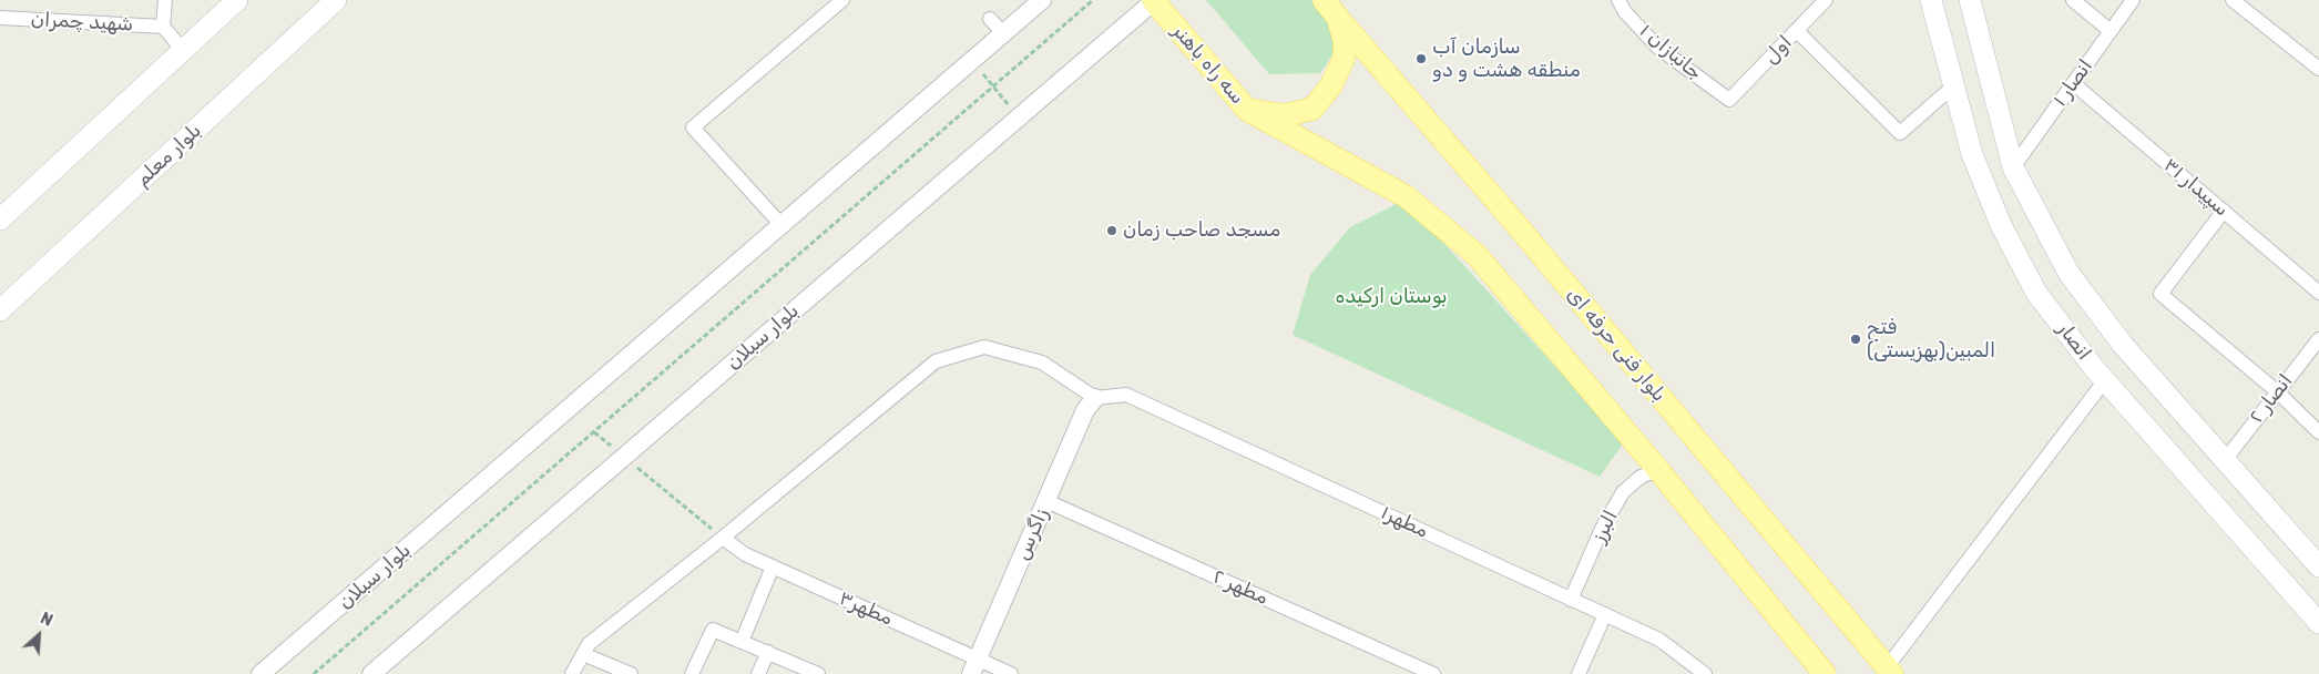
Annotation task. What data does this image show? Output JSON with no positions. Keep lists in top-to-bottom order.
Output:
{
  "streets": {
    "main road": [
      "سه راه باهنر",
      "بلوار معلم",
      "انصار",
      "بلوار فنی حرفه ای"
    ],
    "street": [
      "شهید چمران",
      "اول",
      "جانبازان ۱",
      "انصار ۱",
      "سپیدار ۳۱",
      "بلوار سبلان",
      "انصار ۲",
      "مطهر۱",
      "البرز",
      "زاگرس",
      "مطهر ۲",
      "مطهر۳"
    ]
  },
  "crossings": [
    ["اول", "جانبازان ۱"],
    ["سه راه باهنر", "بلوار سبلان"],
    ["سه راه باهنر", "بلوار فنی حرفه ای"],
    ["انصار ۱", "سپیدار ۳۱"],
    ["انصار ۱", "انصار"],
    ["انصار", "انصار ۲"],
    ["مطهر۱", "البرز"],
    ["مطهر۱", "زاگرس"],
    ["زاگرس", "مطهر ۲"],
    ["زاگرس", "مطهر۳"]
  ],
  "parks": ["بوستان ارکیده"],
  "places": ["سازمان آب منطقه هشت و دو", "مسجد صاحب زمان", "فتح المبین(بهزیستی)"],
  "north": "top right"
}
